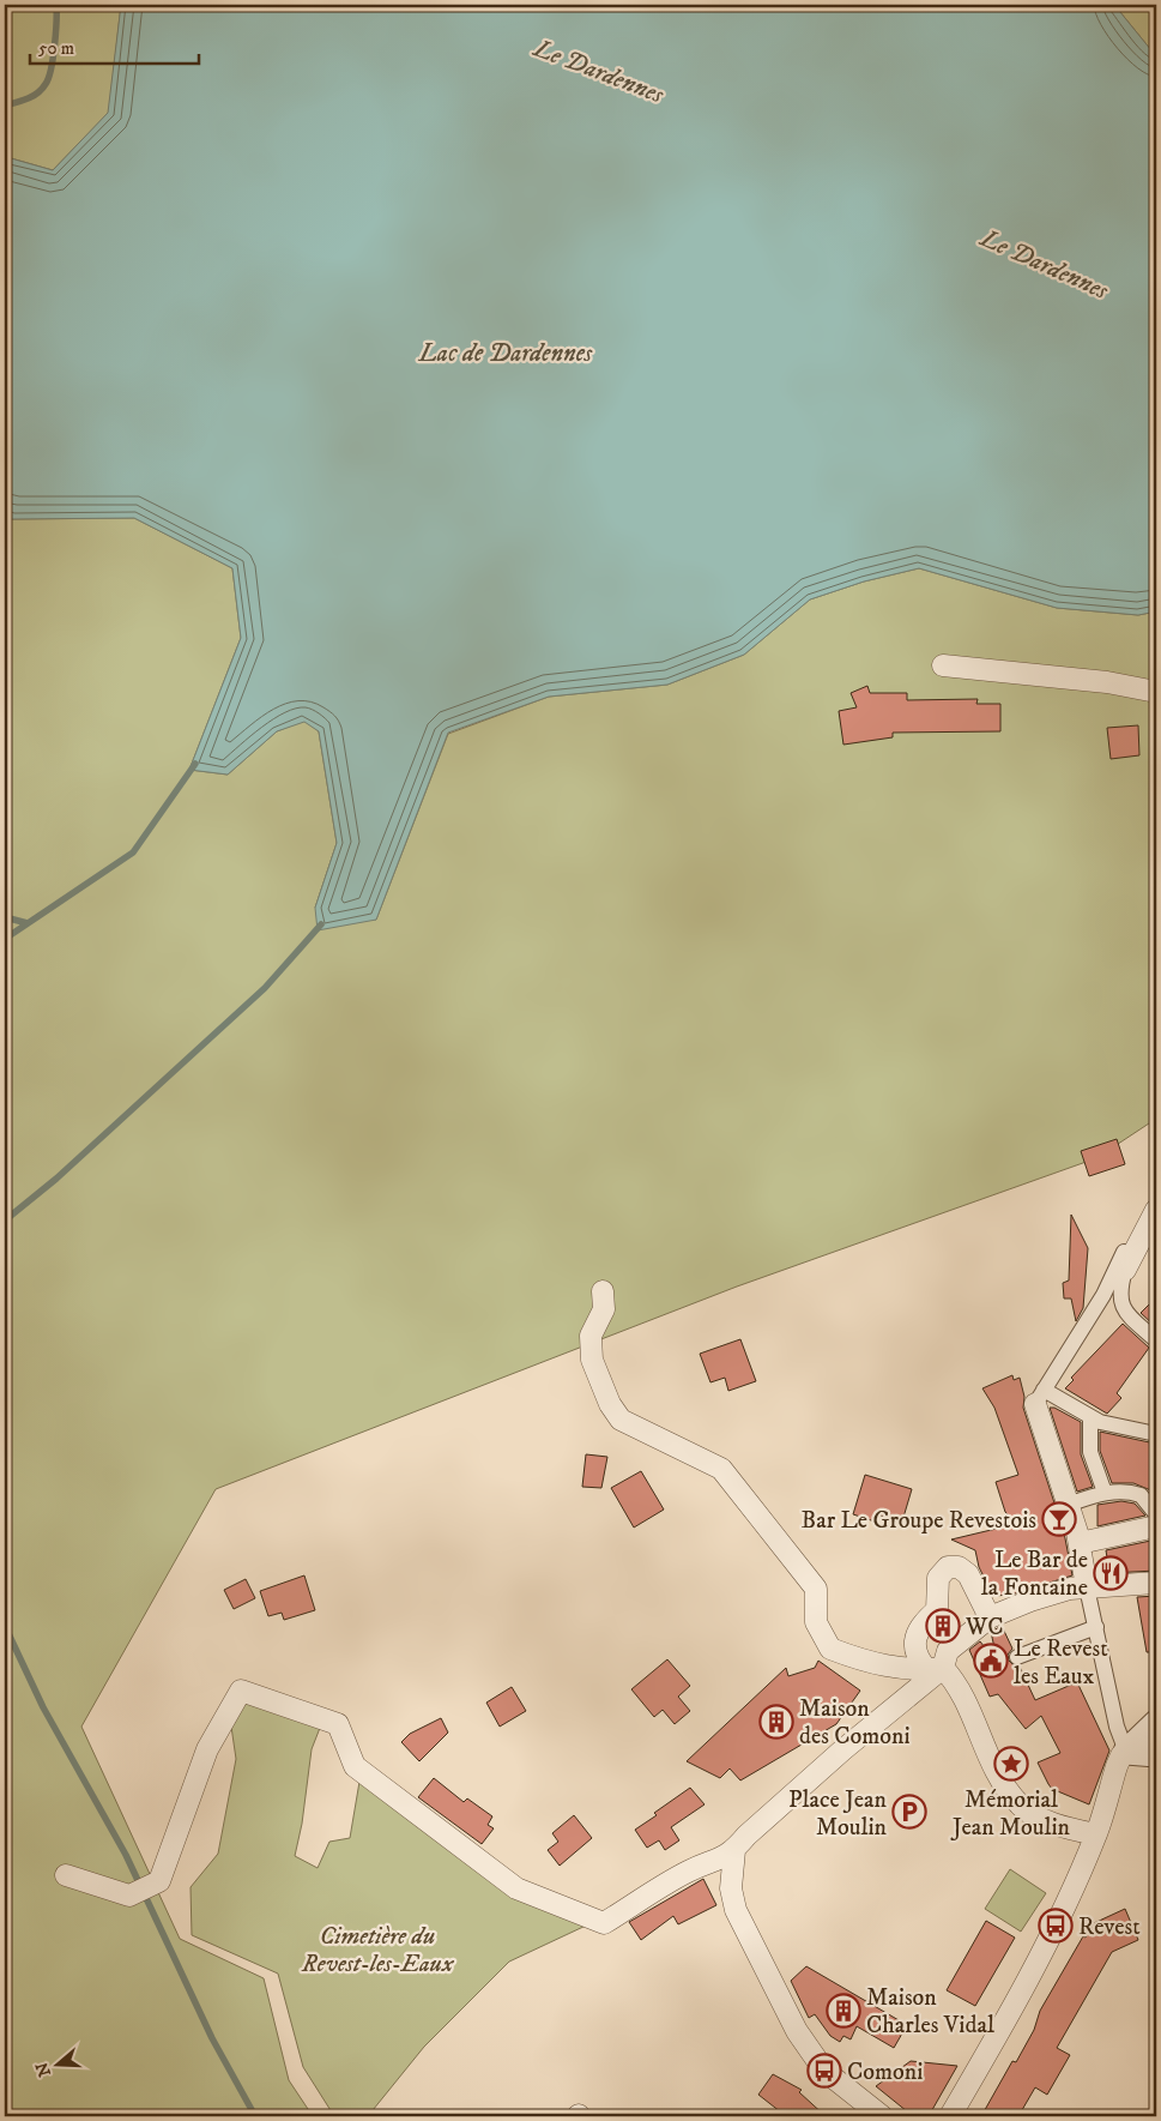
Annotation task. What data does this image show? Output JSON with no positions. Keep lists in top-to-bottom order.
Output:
{
  "water": ["Le Dardennes", "Lac de Dardennes"],
  "parks": ["Cimetière du Revest-les-Eaux"],
  "places": {
    "bar": ["Bar Le Groupe Revestois"],
    "restaurant": ["Le Bar de la Fontaine"],
    "building": ["WC", "Maison des Comoni", "Maison Charles Vidal"],
    "public building": ["Le Revest les Eaux"],
    "place": ["Mémorial Jean Moulin"],
    "parking": ["Place Jean Moulin"],
    "bus stop": ["Revest", "Comoni"]
  },
  "scale_bar": "50 m",
  "north": "left"
}
